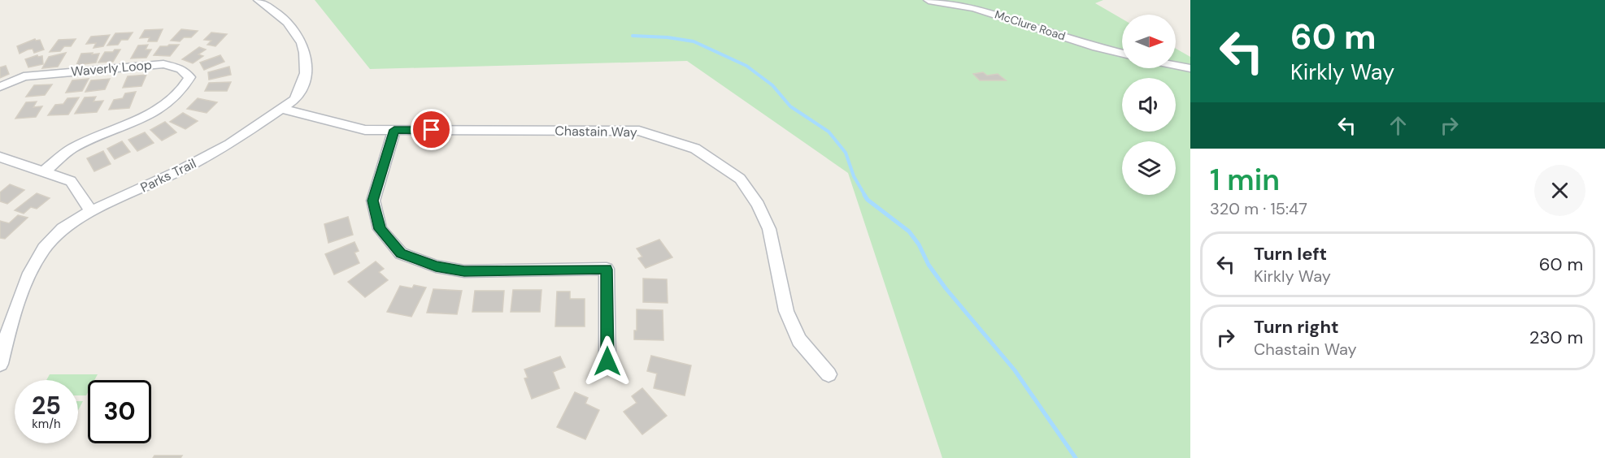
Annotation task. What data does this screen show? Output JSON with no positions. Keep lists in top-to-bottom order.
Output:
{
  "streets": {
    "street": [
      "McClure Road",
      "Waverly Loop",
      "Chastain Way",
      "Parks Trail"
    ]
  },
  "crossings": [
    ["Chastain Way", "Parks Trail"]
  ],
  "north": "right",
  "page": {
    "turn": ["60 m", "Kirkly Way"],
    "heading": ["1 min", "320 m · 15:47"],
    "list": [
      {
        "name": "Turn left",
        "note": "Kirkly Way",
        "value": "60 m"
      },
      {
        "name": "Turn right",
        "note": "Chastain Way",
        "value": "230 m"
      }
    ],
    "speed": "25 km/h",
    "limit": "30"
  }
}
